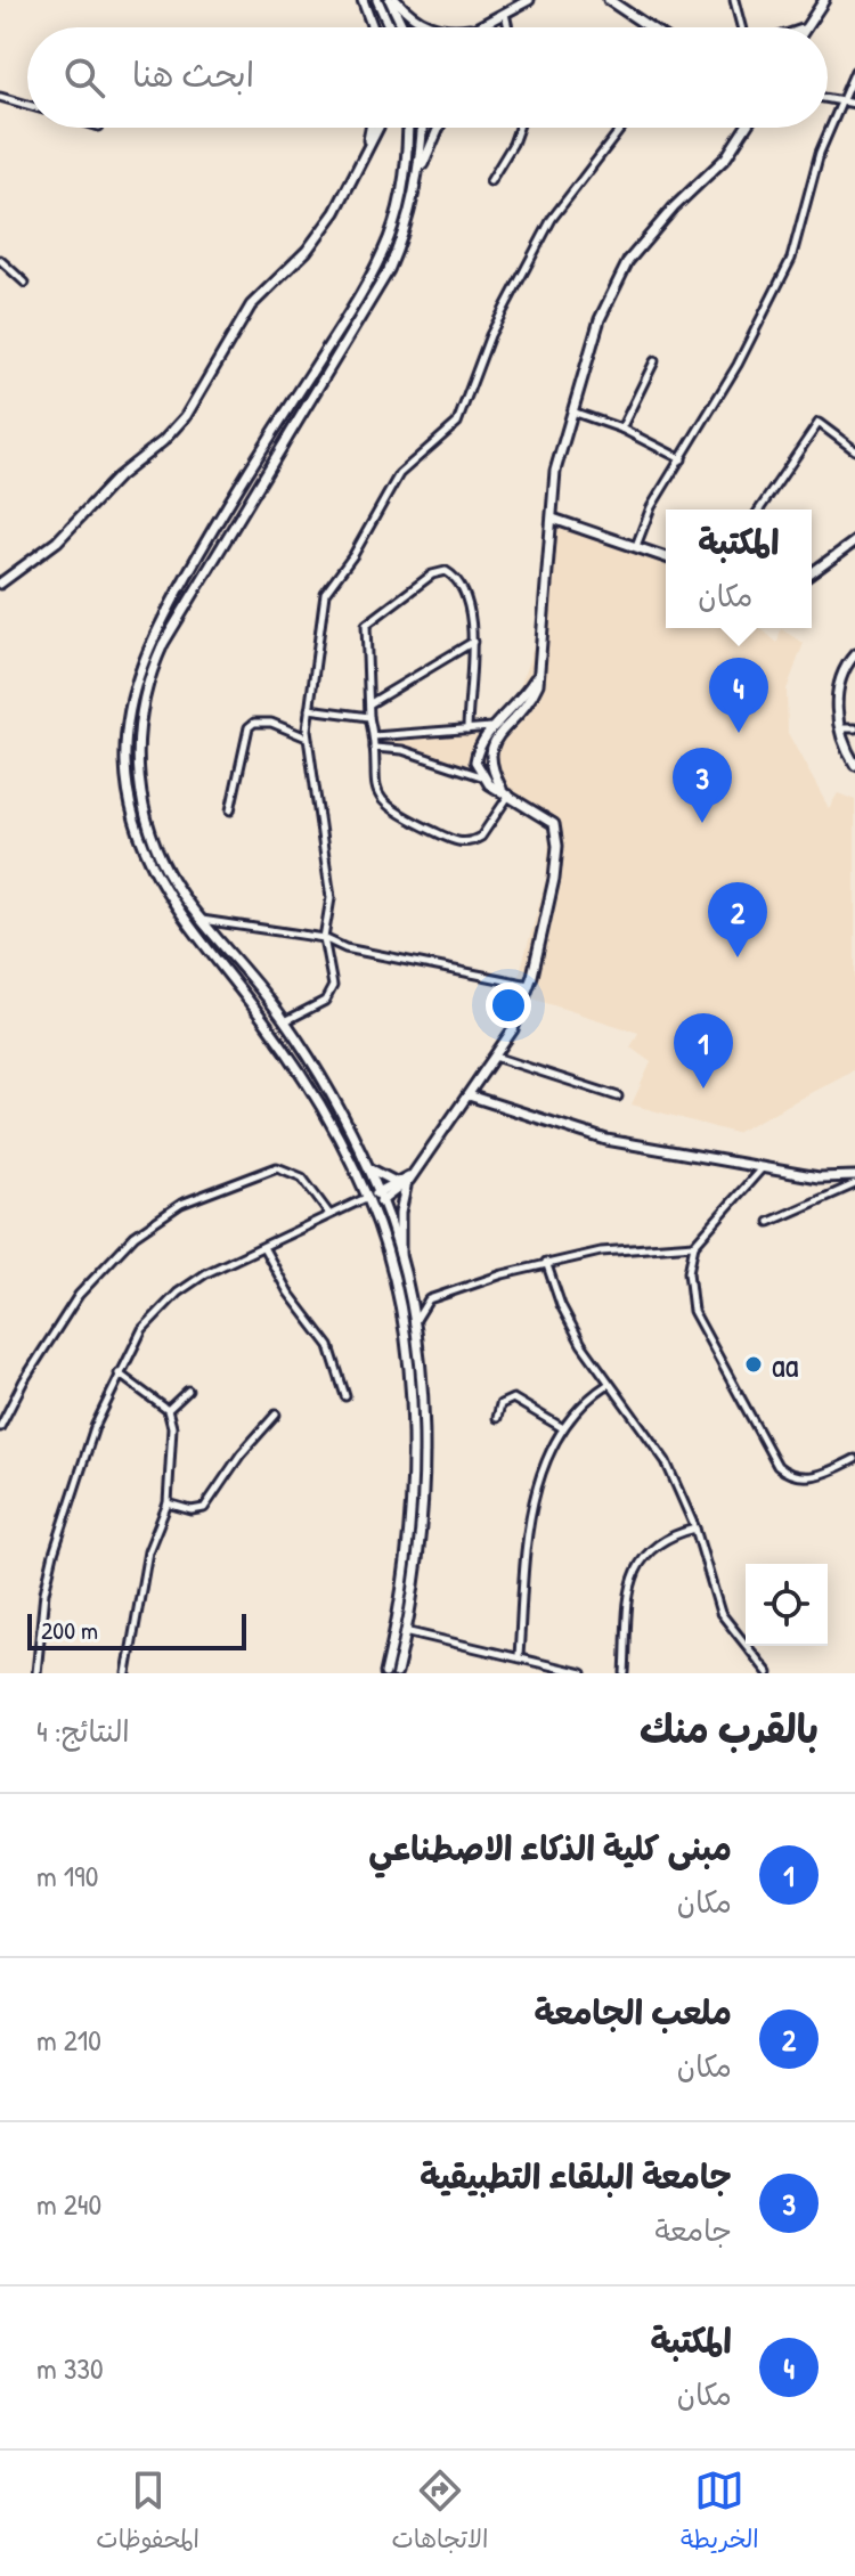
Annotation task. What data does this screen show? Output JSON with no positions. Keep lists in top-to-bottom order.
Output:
{
  "places": ["aa"],
  "scale_bar": "200 m",
  "page": {
    "search": "ابحث هنا",
    "popup": ["المكتبة", "مكان"],
    "pins": [
      "4",
      "3",
      "2",
      "1"
    ],
    "scale": "200 m",
    "heading": ["بالقرب منك", "النتائج: 4"],
    "list": [
      {
        "mark": "1",
        "name": "مبنى كلية الذكاء الاصطناعي",
        "note": "مكان",
        "value": "190 m"
      },
      {
        "mark": "2",
        "name": "ملعب الجامعة",
        "note": "مكان",
        "value": "210 m"
      },
      {
        "mark": "3",
        "name": "جامعة البلقاء التطبيقية",
        "note": "جامعة",
        "value": "240 m"
      },
      {
        "mark": "4",
        "name": "المكتبة",
        "note": "مكان",
        "value": "330 m"
      }
    ],
    "nav": ["الخريطة", "الاتجاهات", "المحفوظات"]
  }
}
